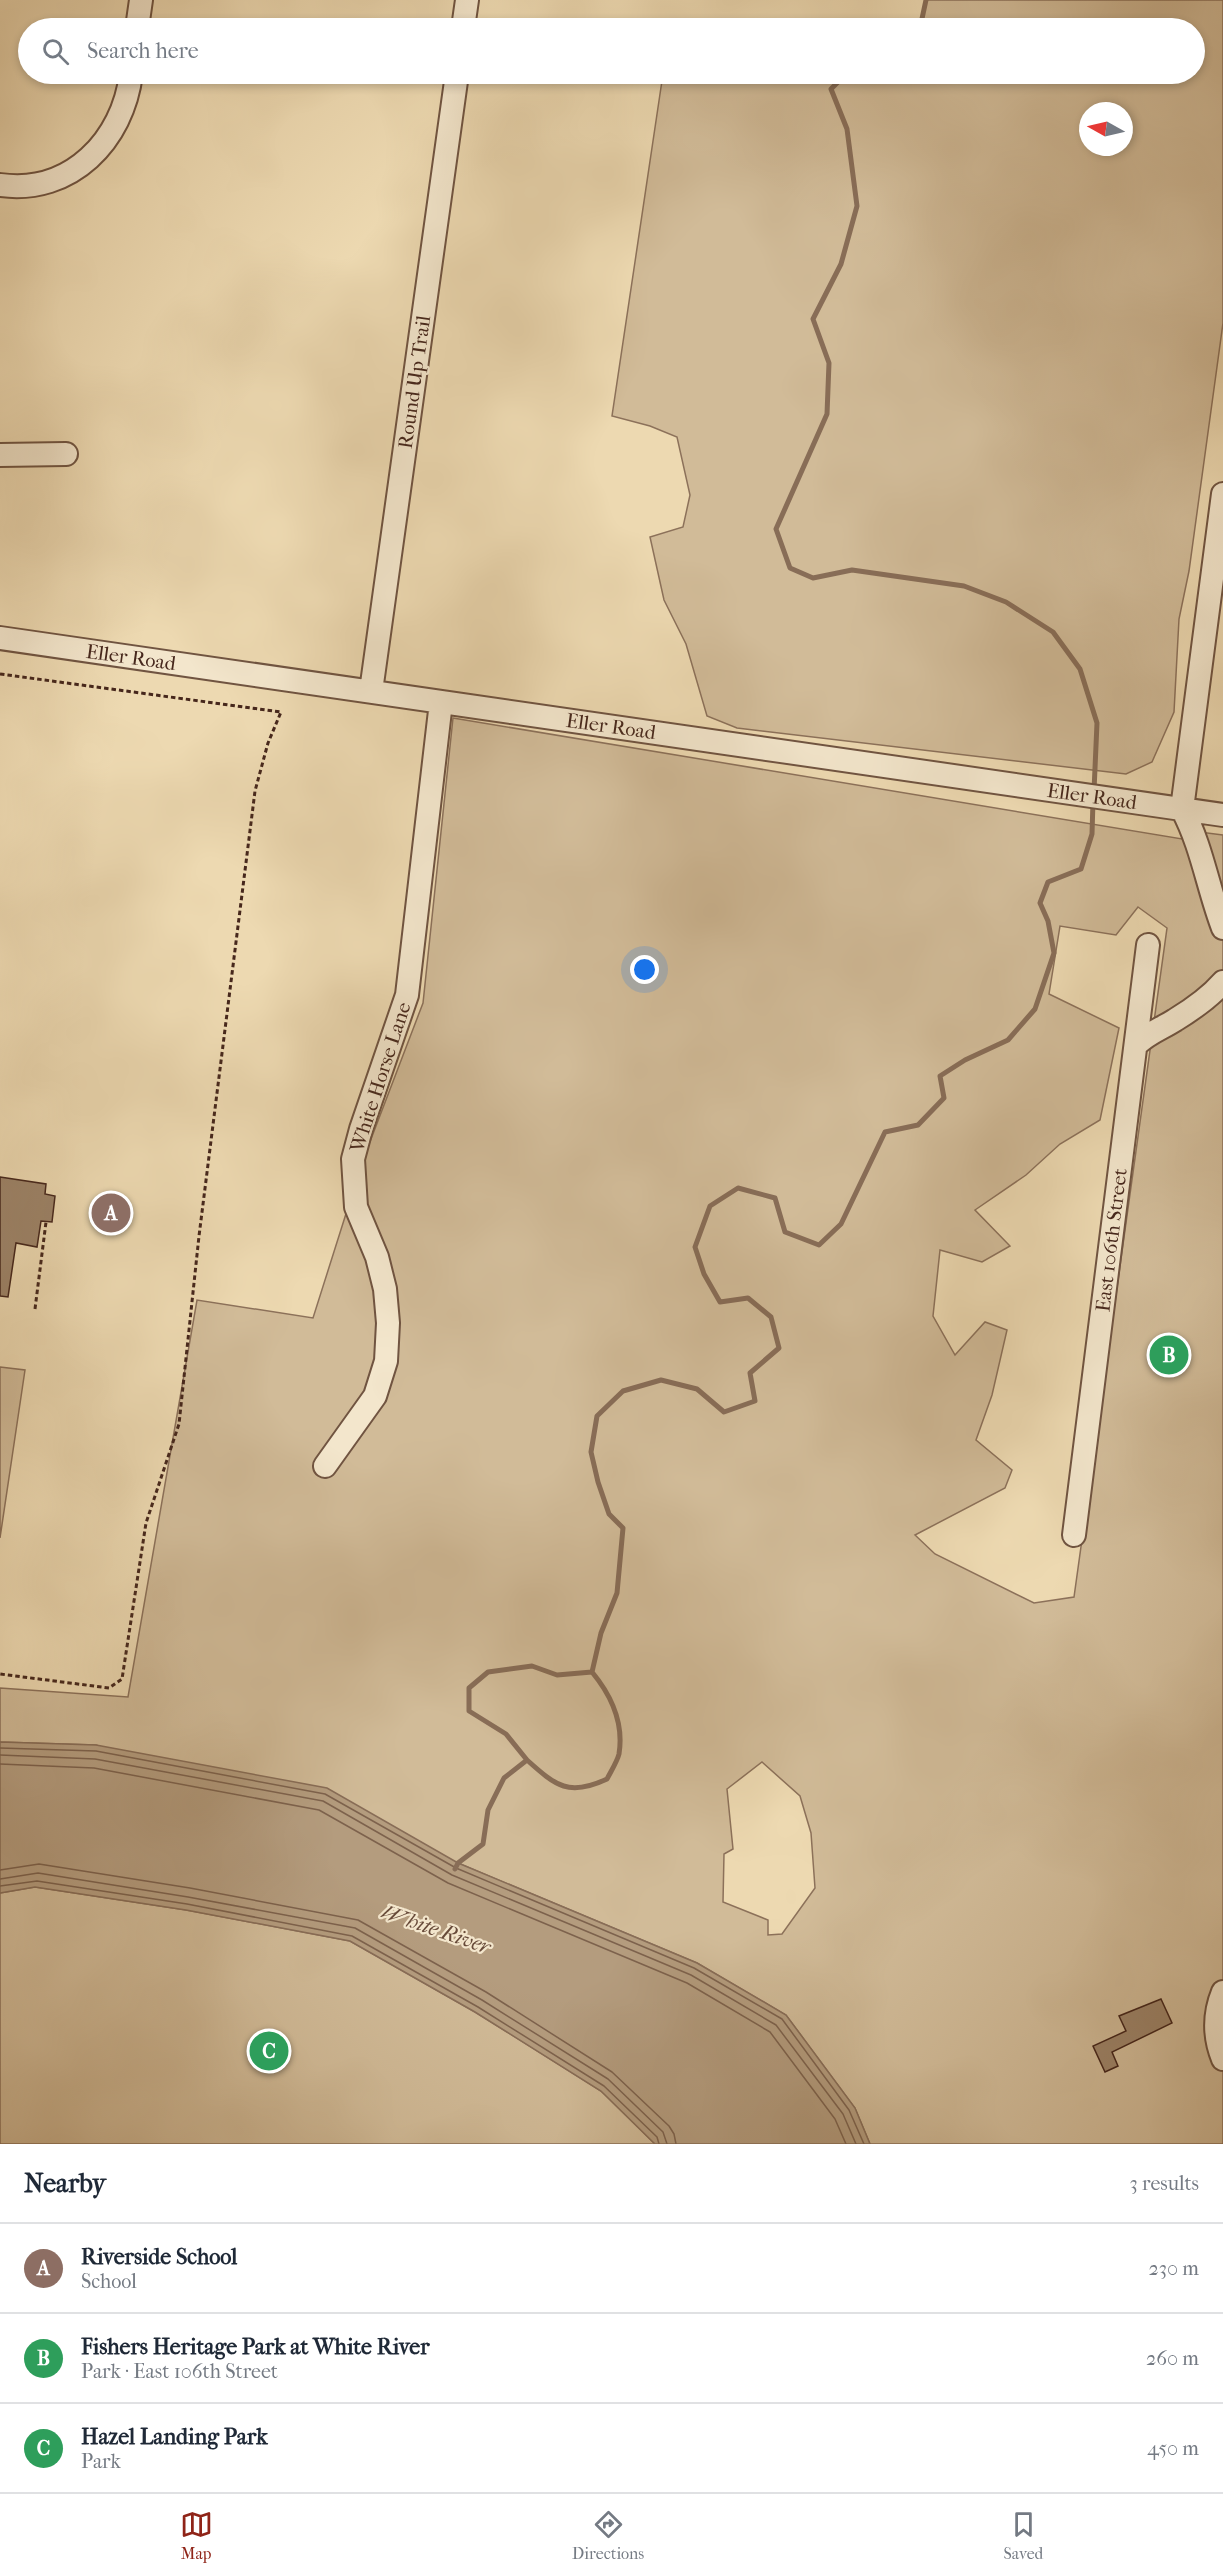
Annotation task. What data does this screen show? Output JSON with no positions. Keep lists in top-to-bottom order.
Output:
{
  "streets": {
    "street": [
      "Round Up Trail",
      "Eller Road",
      "White Horse Lane",
      "East 106th Street"
    ]
  },
  "crossings": [
    ["Round Up Trail", "Eller Road"],
    ["Eller Road", "White Horse Lane"]
  ],
  "water": ["White River"],
  "north": "left",
  "page": {
    "search": "Search here",
    "pins": ["A", "B", "C"],
    "heading": ["Nearby", "3 results"],
    "list": [
      {
        "mark": "A",
        "name": "Riverside School",
        "note": "School",
        "value": "230 m"
      },
      {
        "mark": "B",
        "name": "Fishers Heritage Park at White River",
        "note": "Park · East 106th Street",
        "value": "260 m"
      },
      {
        "mark": "C",
        "name": "Hazel Landing Park",
        "note": "Park",
        "value": "450 m"
      }
    ],
    "nav": ["Map", "Directions", "Saved"]
  }
}
